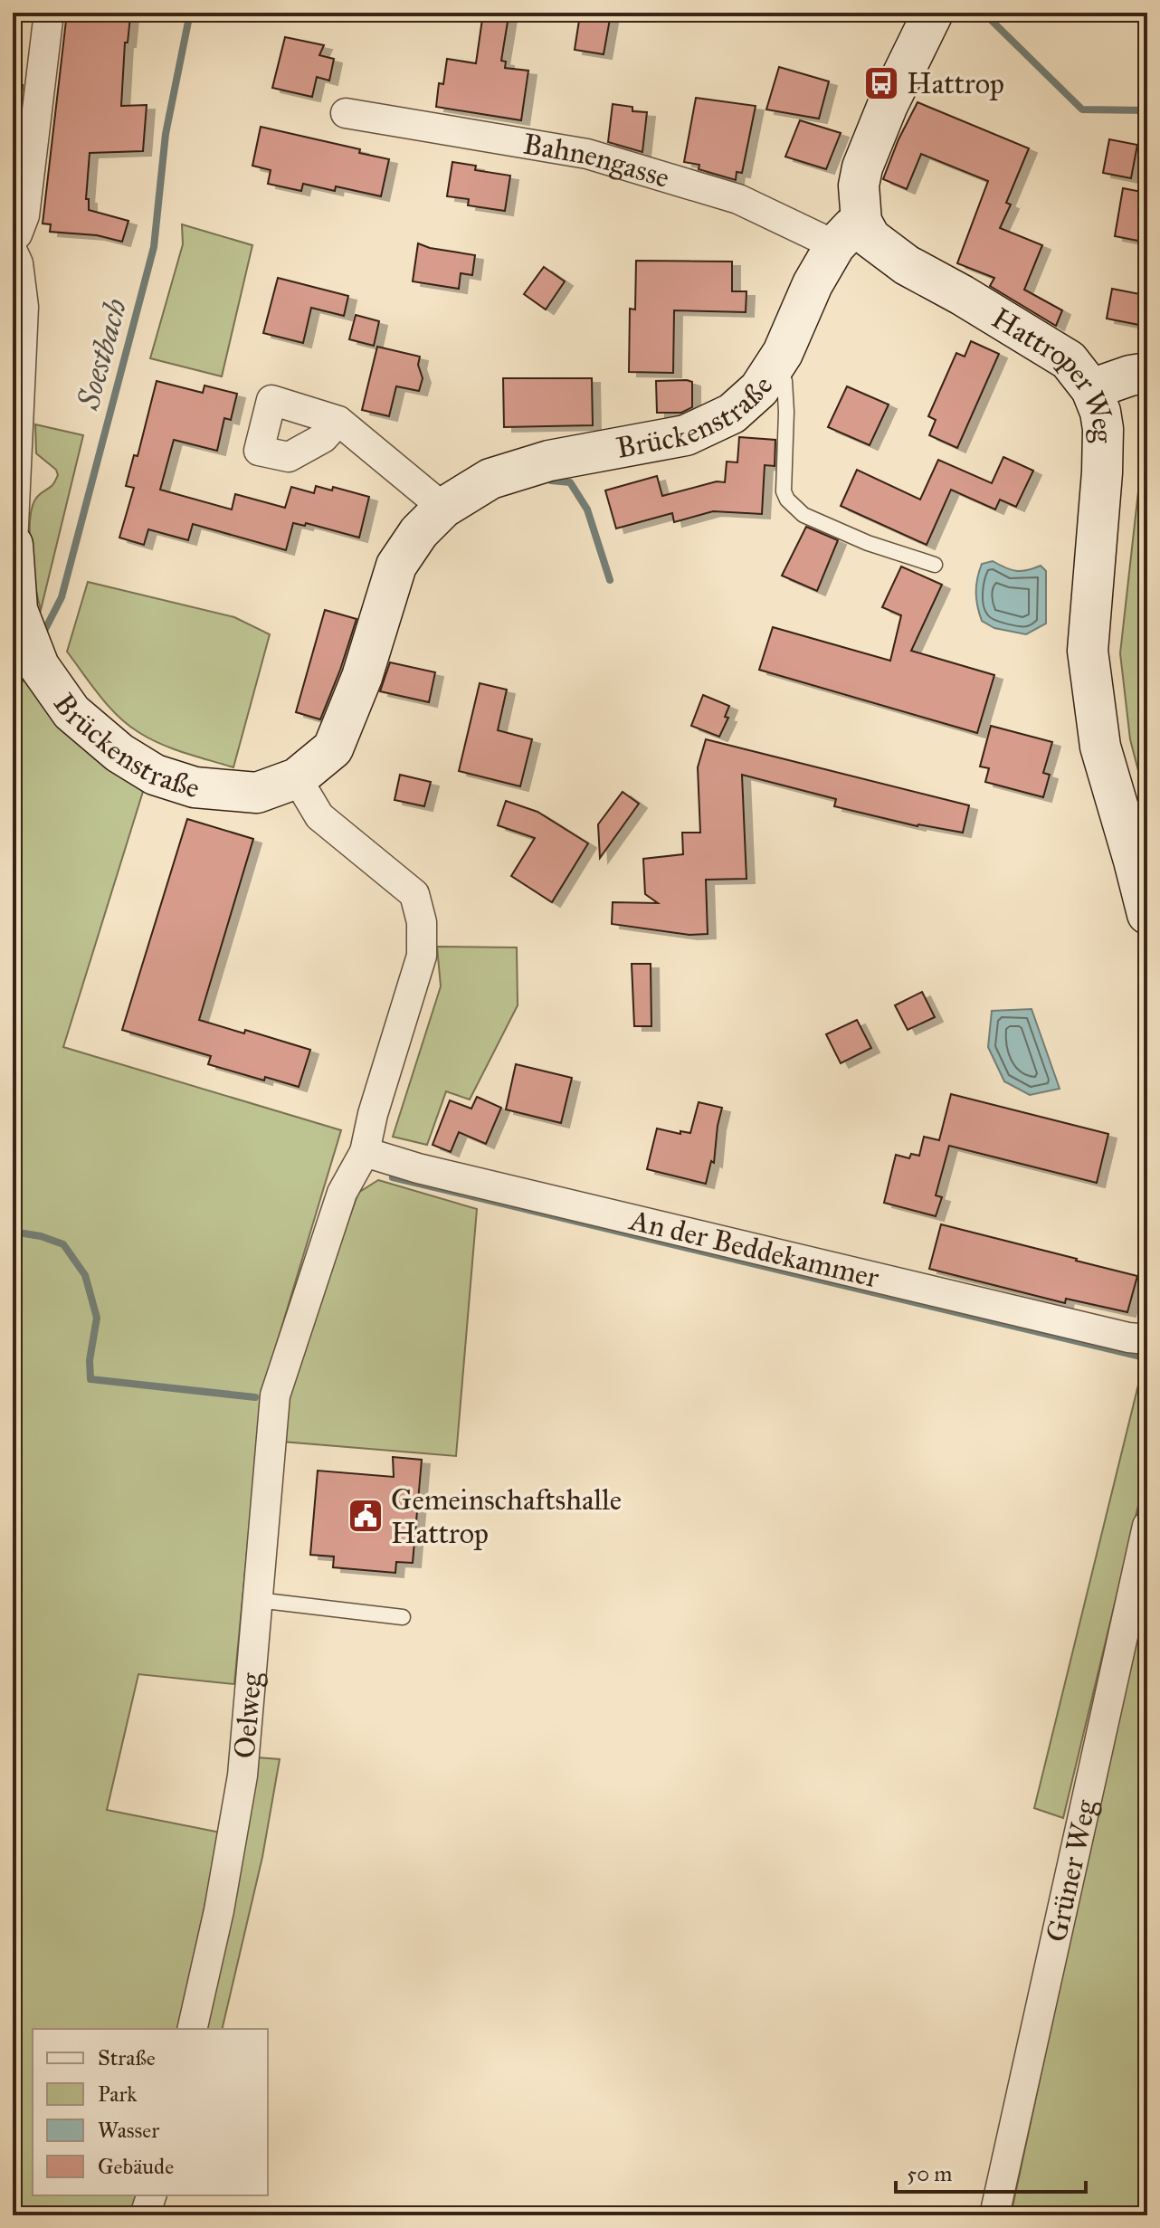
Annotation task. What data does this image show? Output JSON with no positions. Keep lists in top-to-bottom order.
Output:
{
  "streets": {
    "street": [
      "Bahnengasse",
      "Hattroper Weg",
      "Brückenstraße",
      "An der Beddekammer",
      "Oelweg",
      "Grüner Weg"
    ]
  },
  "crossings": [
    ["Bahnengasse", "Hattroper Weg"],
    ["Bahnengasse", "Brückenstraße"],
    ["Hattroper Weg", "Brückenstraße"],
    ["An der Beddekammer", "Oelweg"]
  ],
  "water": ["Soestbach"],
  "places": {
    "bus stop": ["Hattrop"],
    "public building": ["Gemeinschaftshalle Hattrop"]
  },
  "legend": [
    "Straße",
    "Park",
    "Wasser",
    "Gebäude"
  ],
  "scale_bar": "50 m"
}
